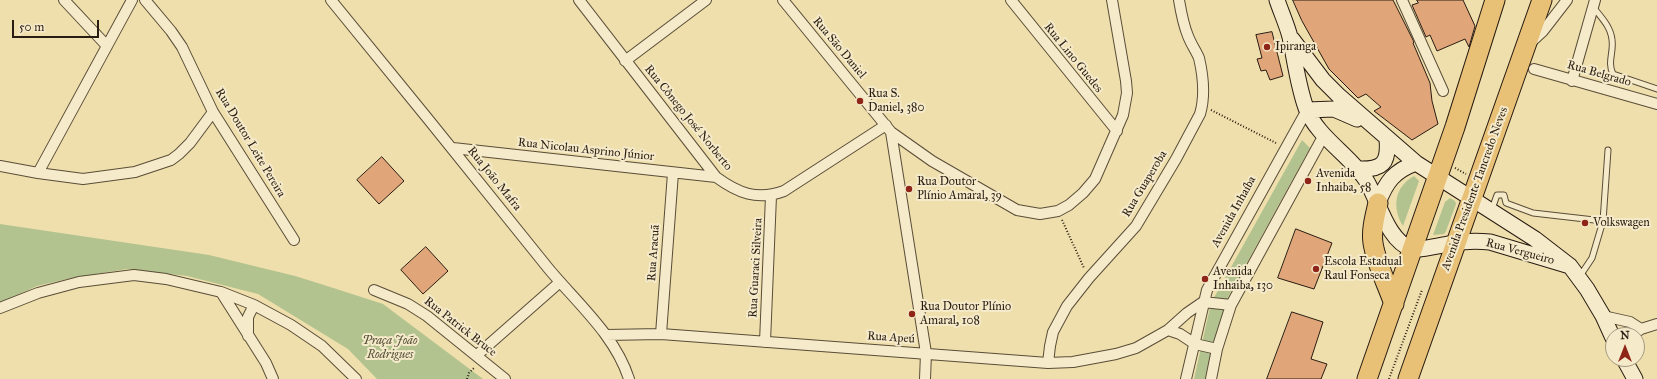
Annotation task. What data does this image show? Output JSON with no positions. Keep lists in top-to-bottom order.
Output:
{
  "streets": {
    "highway": ["Avenida Presidente Tancredo Neves"],
    "main road": ["Rua Vergueiro"],
    "street": [
      "Rua São Daniel",
      "Rua Lino Guedes",
      "Rua Belgrado",
      "Rua Cônego José Norberto",
      "Rua Doutor Leite Pereira",
      "Rua Nicolau Asprino Júnior",
      "Rua João Mafra",
      "Rua Guaperoba",
      "Avenida Inhaíba",
      "Rua Aracuã",
      "Rua Guaraci Silveira",
      "Rua Patrick Bruce",
      "Rua Apeú"
    ]
  },
  "crossings": [
    ["Rua São Daniel", "Rua Cônego José Norberto"],
    ["Rua Cônego José Norberto", "Rua Nicolau Asprino Júnior"],
    ["Rua Cônego José Norberto", "Rua Guaraci Silveira"],
    ["Rua Nicolau Asprino Júnior", "Rua João Mafra"],
    ["Rua Nicolau Asprino Júnior", "Rua Aracuã"],
    ["Rua João Mafra", "Rua Apeú"],
    ["Rua Guaperoba", "Rua Apeú"],
    ["Avenida Presidente Tancredo Neves", "Rua Vergueiro"],
    ["Avenida Inhaíba", "Rua Vergueiro"],
    ["Avenida Inhaíba", "Rua Apeú"],
    ["Rua Aracuã", "Rua Apeú"],
    ["Rua Guaraci Silveira", "Rua Apeú"]
  ],
  "parks": ["Praça João Rodrigues"],
  "places": [
    "Ipiranga",
    "Rua S. Daniel, 380",
    "Avenida Inhaiba, 58",
    "Rua Doutor Plínio Amaral, 39",
    "Volkswagen",
    "Escola Estadual Raul Fonseca",
    "Avenida Inhaiba, 130",
    "Rua Doutor Plínio Amaral, 108"
  ],
  "scale_bar": "50 m",
  "north": "top"
}
